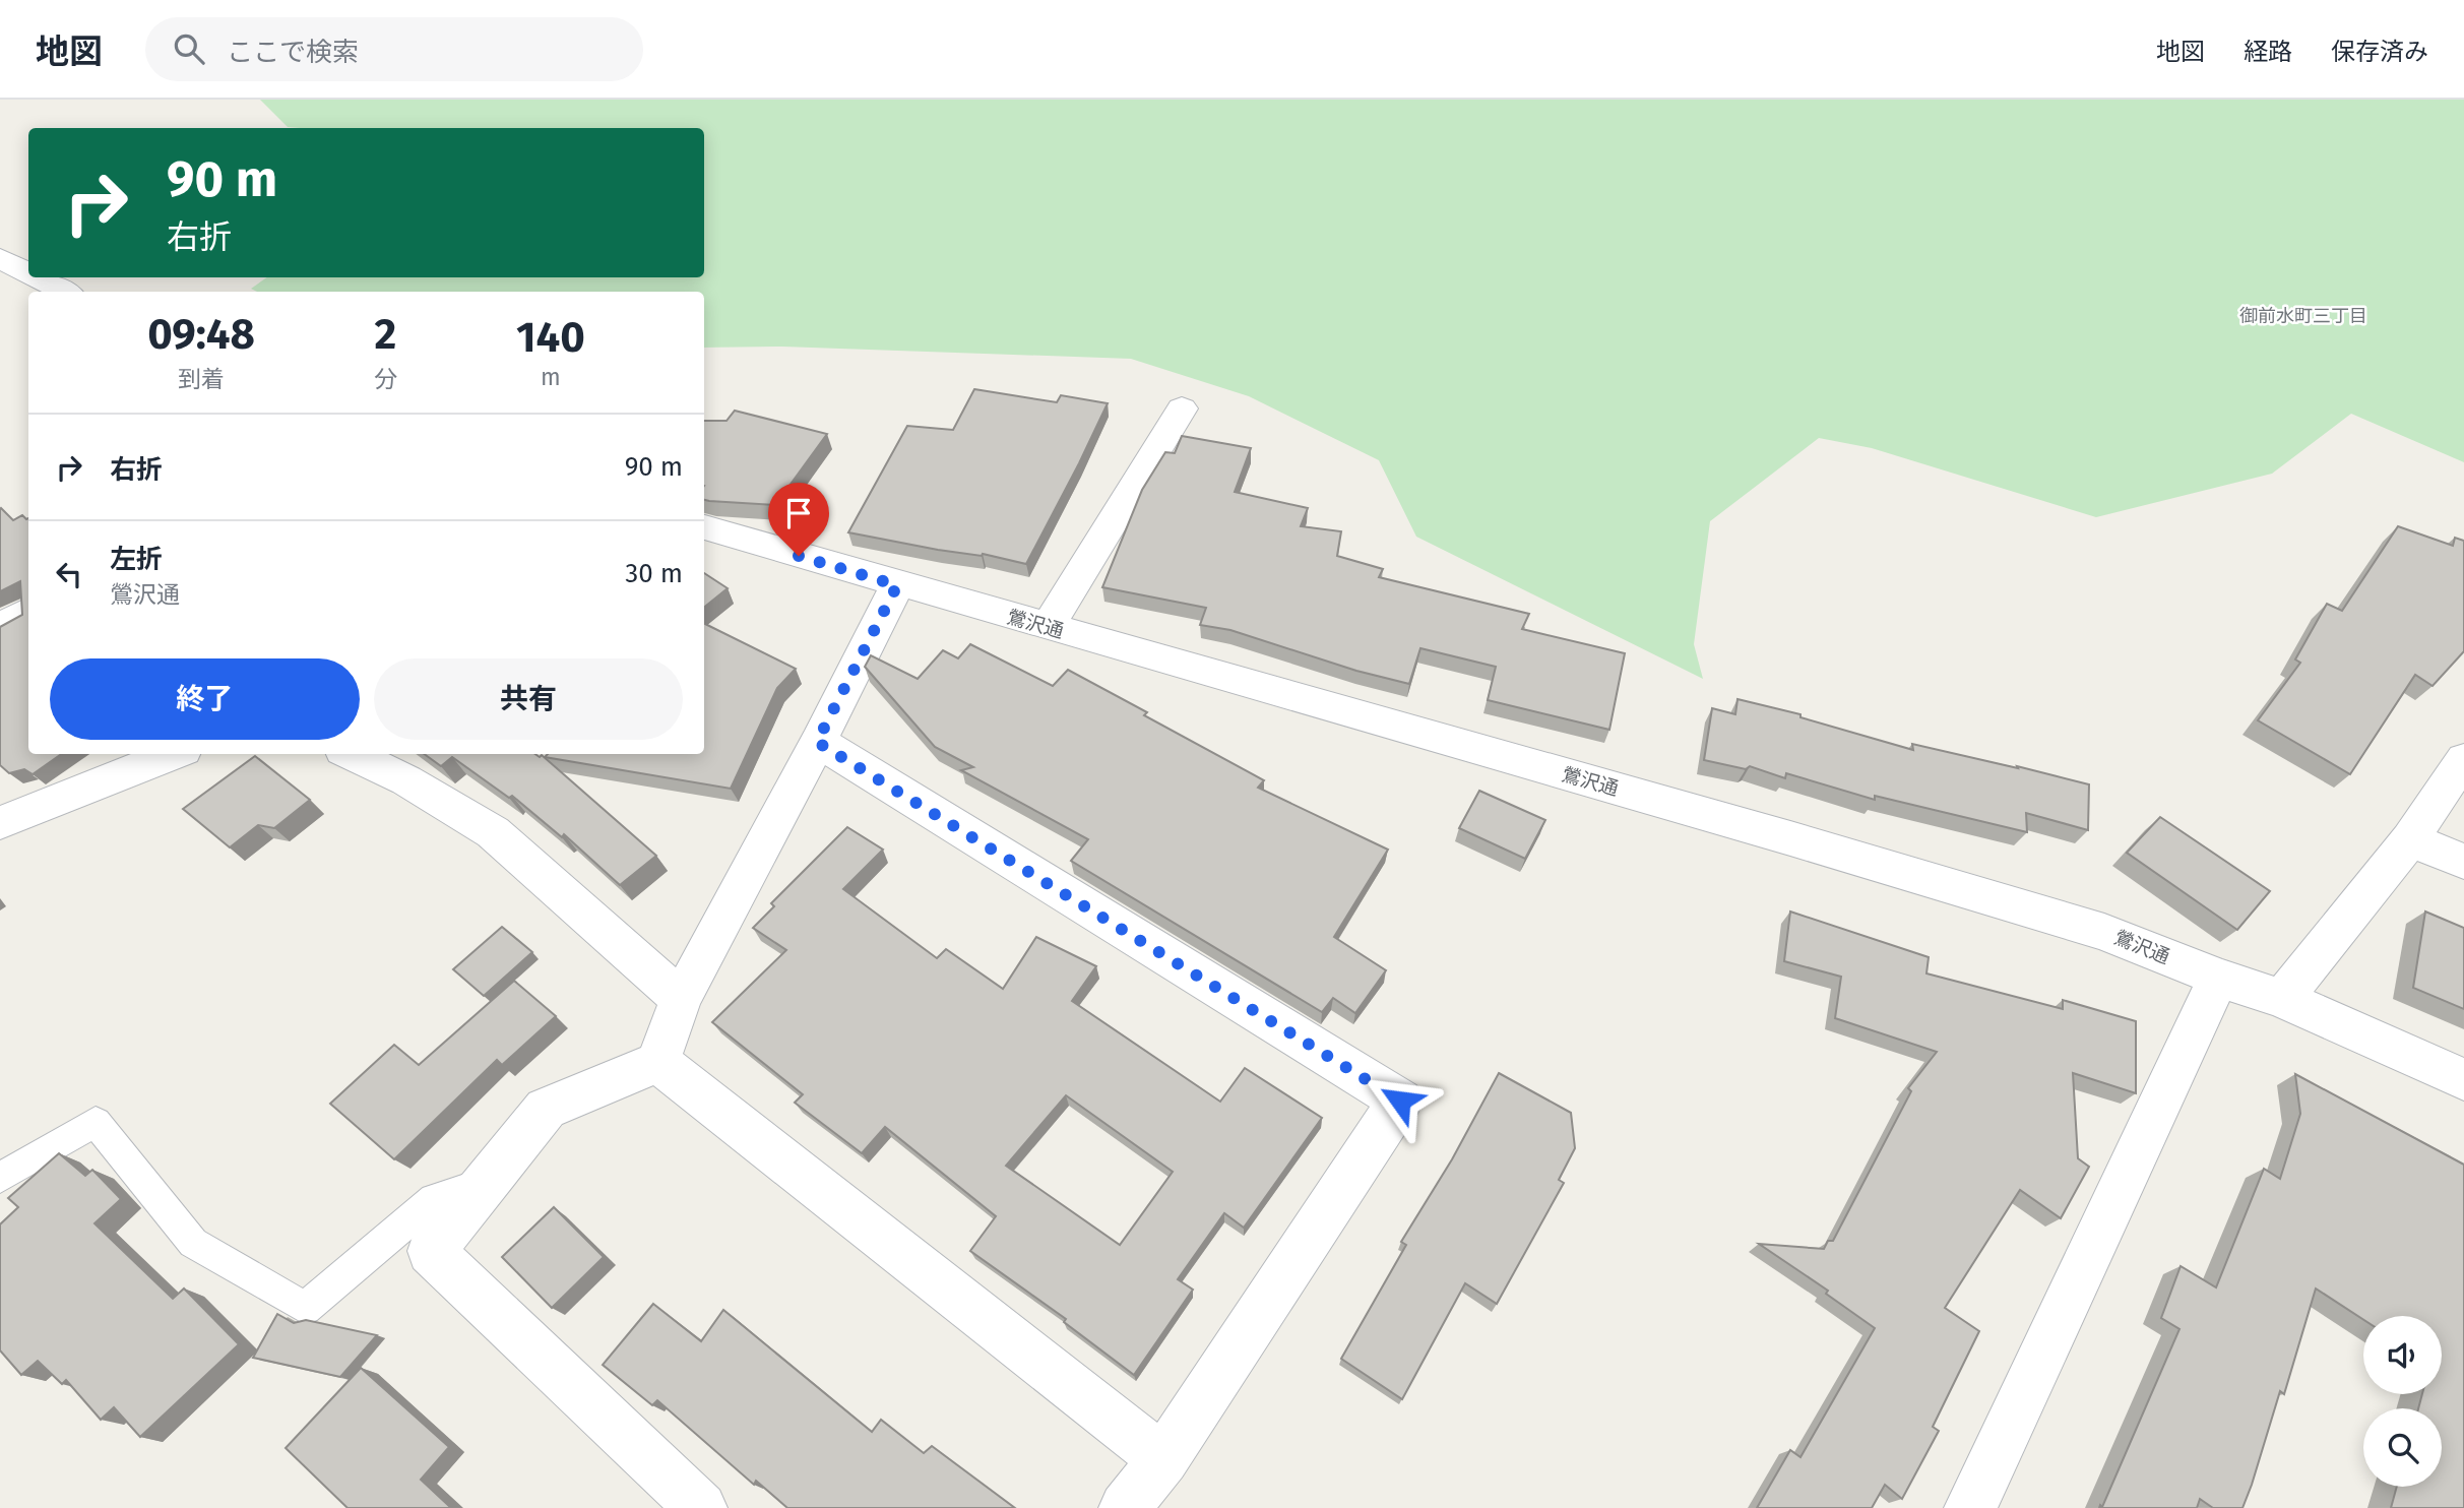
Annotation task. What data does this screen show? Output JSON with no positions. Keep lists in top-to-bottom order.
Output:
{
  "streets": {
    "street": ["鶯沢通"]
  },
  "districts": ["御前水町三丁目"],
  "page": {
    "header": "地図",
    "search": "ここで検索",
    "nav": ["地図", "経路", "保存済み"],
    "turn": ["90 m", "右折"],
    "eta": [
      "09:48",
      "到着",
      "2",
      "分",
      "140",
      "m"
    ],
    "list": [
      {
        "name": "右折",
        "value": "90 m"
      },
      {
        "name": "左折",
        "note": "鶯沢通",
        "value": "30 m"
      }
    ],
    "buttons": ["終了", "共有"]
  }
}
